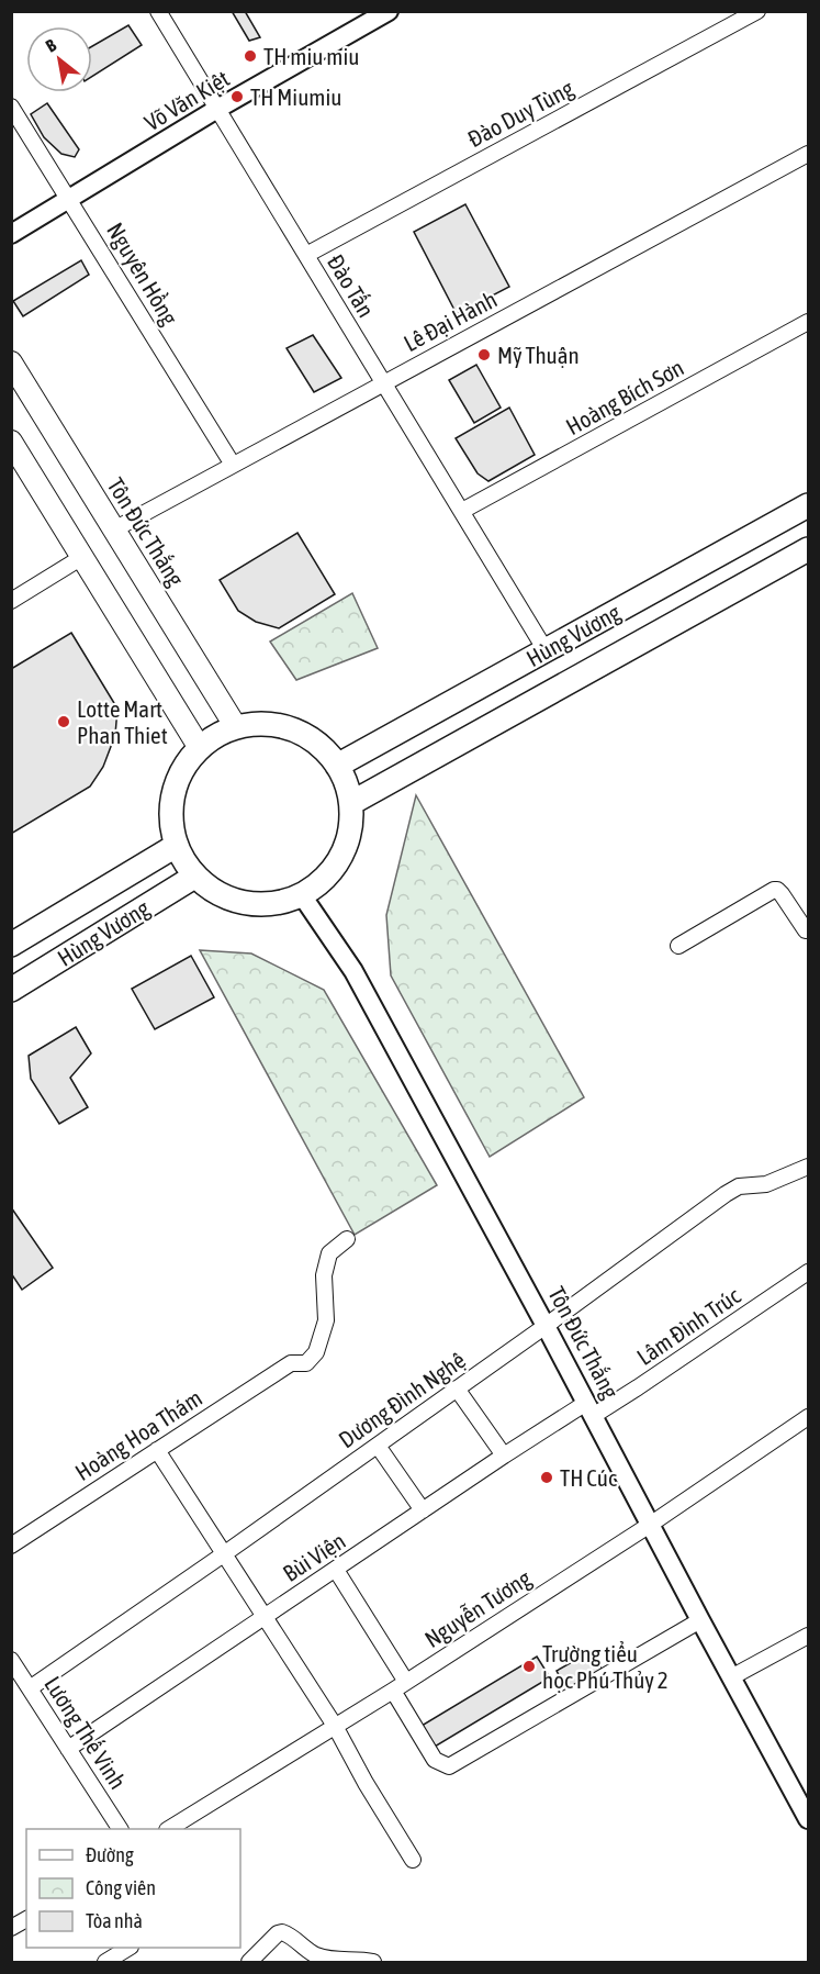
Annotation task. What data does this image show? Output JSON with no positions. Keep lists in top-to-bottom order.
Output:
{
  "streets": {
    "main road": ["Tôn Đức Thắng", "Hùng Vương"],
    "street": [
      "Võ Văn Kiệt",
      "Đào Duy Tùng",
      "Nguyên Hồng",
      "Đào Tấn",
      "Lê Đại Hành",
      "Hoàng Bích Sơn",
      "Lâm Đình Trúc",
      "Dương Đình Nghệ",
      "Hoàng Hoa Thám",
      "Bùi Viện",
      "Nguyễn Tương",
      "Lương Thế Vinh"
    ]
  },
  "crossings": [
    ["Võ Văn Kiệt", "Nguyên Hồng"],
    ["Võ Văn Kiệt", "Đào Tấn"],
    ["Đào Duy Tùng", "Đào Tấn"],
    ["Nguyên Hồng", "Lê Đại Hành"],
    ["Đào Tấn", "Lê Đại Hành"],
    ["Đào Tấn", "Hoàng Bích Sơn"],
    ["Đào Tấn", "Hùng Vương"],
    ["Lê Đại Hành", "Tôn Đức Thắng"],
    ["Tôn Đức Thắng", "Hùng Vương"],
    ["Tôn Đức Thắng", "Lâm Đình Trúc"],
    ["Tôn Đức Thắng", "Dương Đình Nghệ"],
    ["Tôn Đức Thắng", "Bùi Viện"],
    ["Tôn Đức Thắng", "Nguyễn Tương"],
    ["Lâm Đình Trúc", "Bùi Viện"],
    ["Dương Đình Nghệ", "Lương Thế Vinh"],
    ["Bùi Viện", "Lương Thế Vinh"]
  ],
  "places": [
    "TH miu miu",
    "TH Miumiu",
    "Mỹ Thuận",
    "Lotte Mart Phan Thiet",
    "TH Cúc",
    "Trường tiểu học Phú Thủy 2"
  ],
  "legend": ["Đường", "Công viên", "Tòa nhà"],
  "north": "top left"
}
